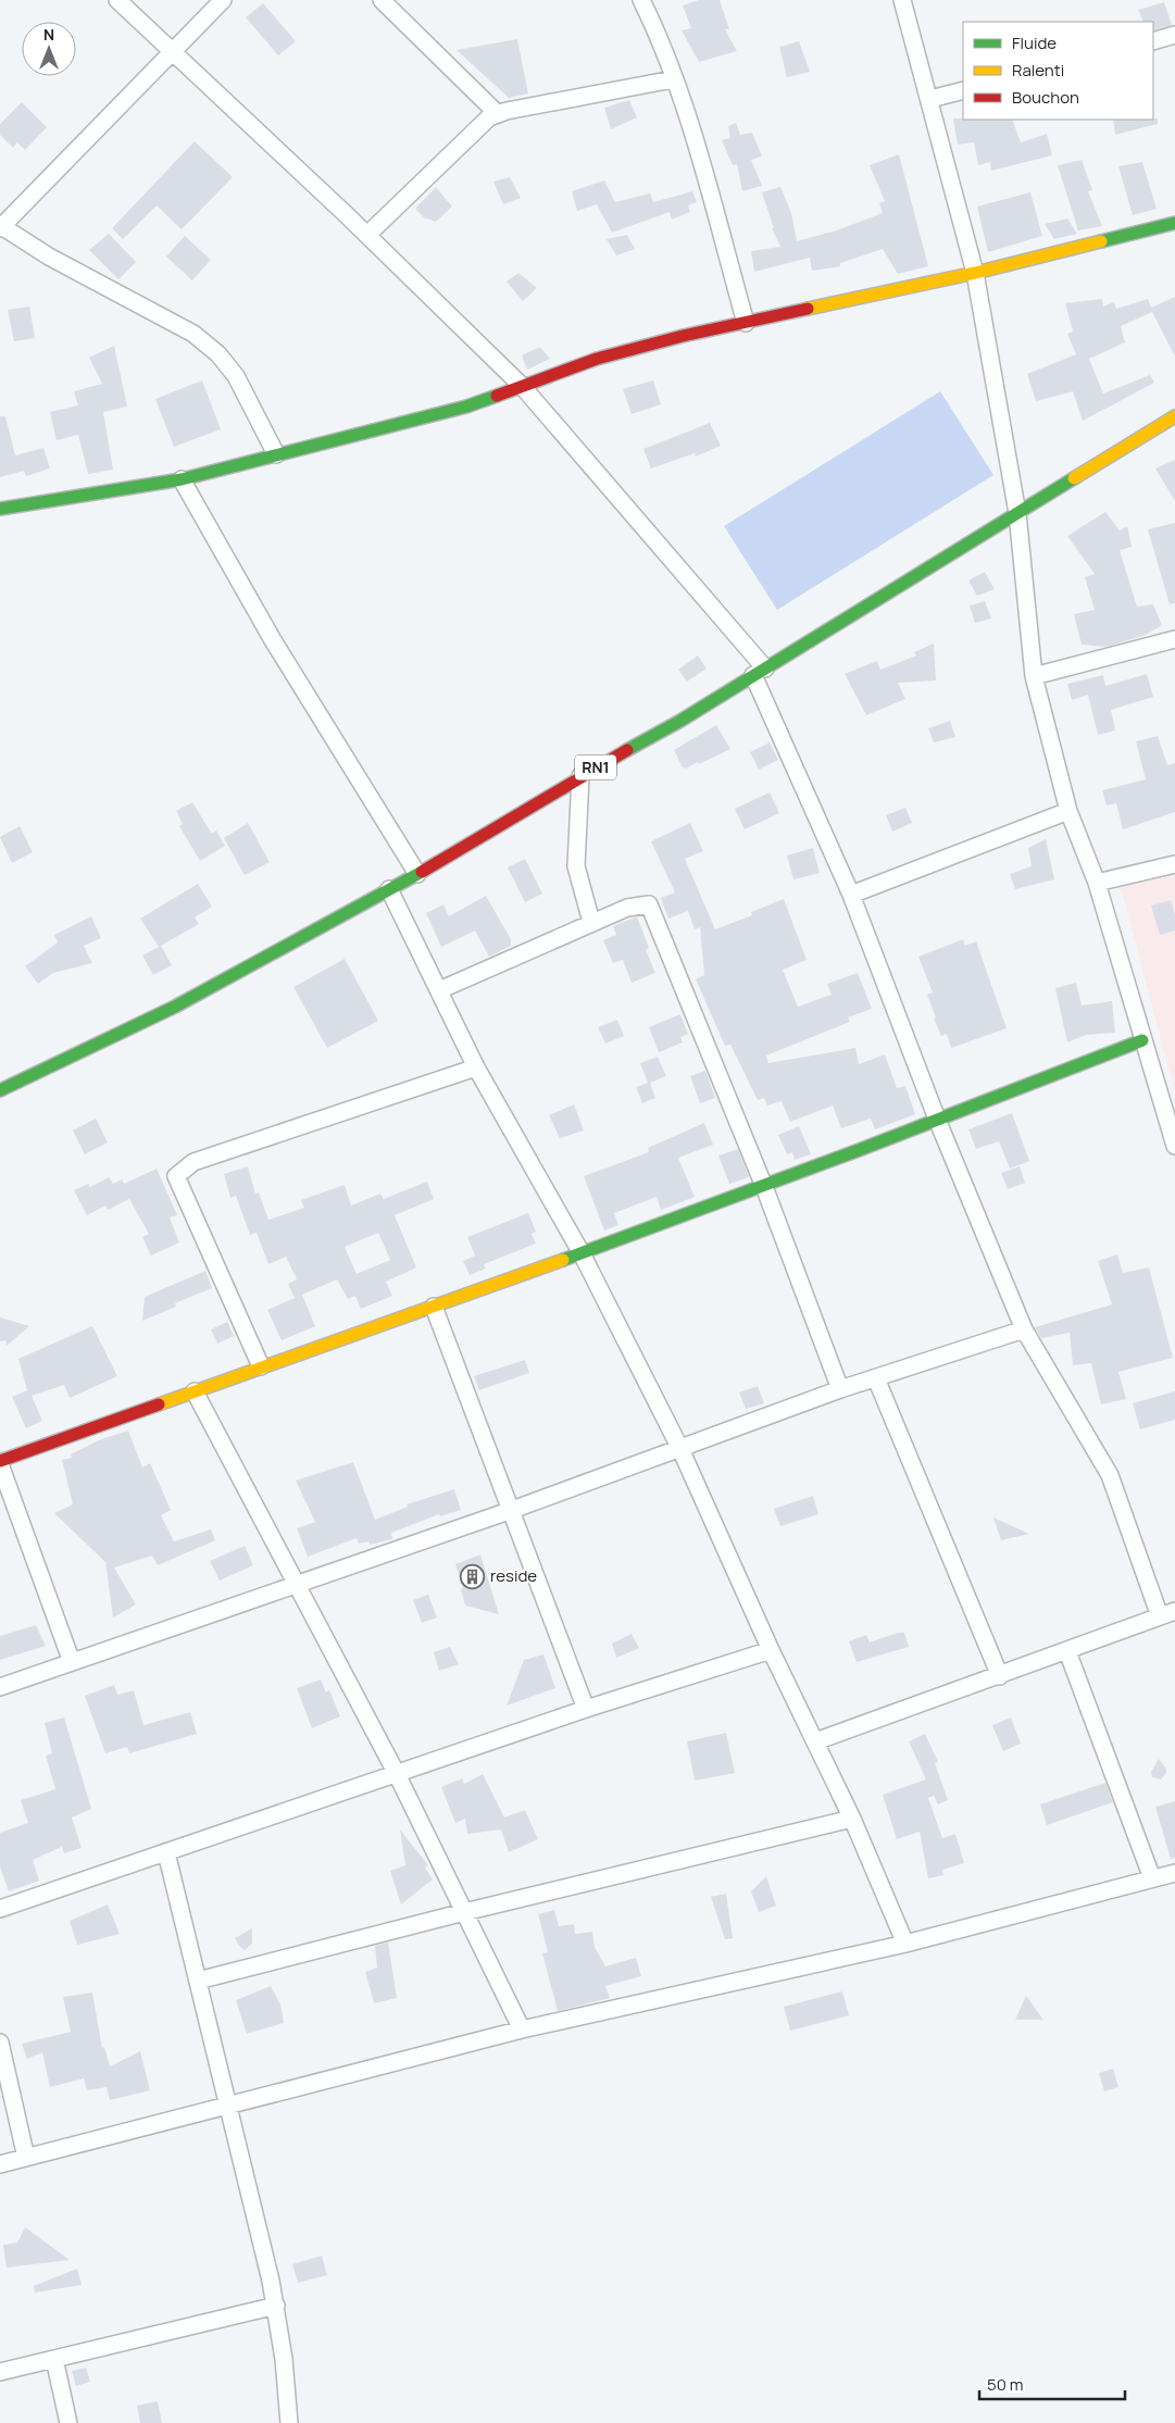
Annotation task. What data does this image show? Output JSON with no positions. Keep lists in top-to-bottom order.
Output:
{
  "streets": {
    "main road": ["RN1"]
  },
  "places": {
    "building": ["reside"]
  },
  "legend": ["Fluide", "Ralenti", "Bouchon"],
  "scale_bar": "50 m",
  "north": "top"
}
